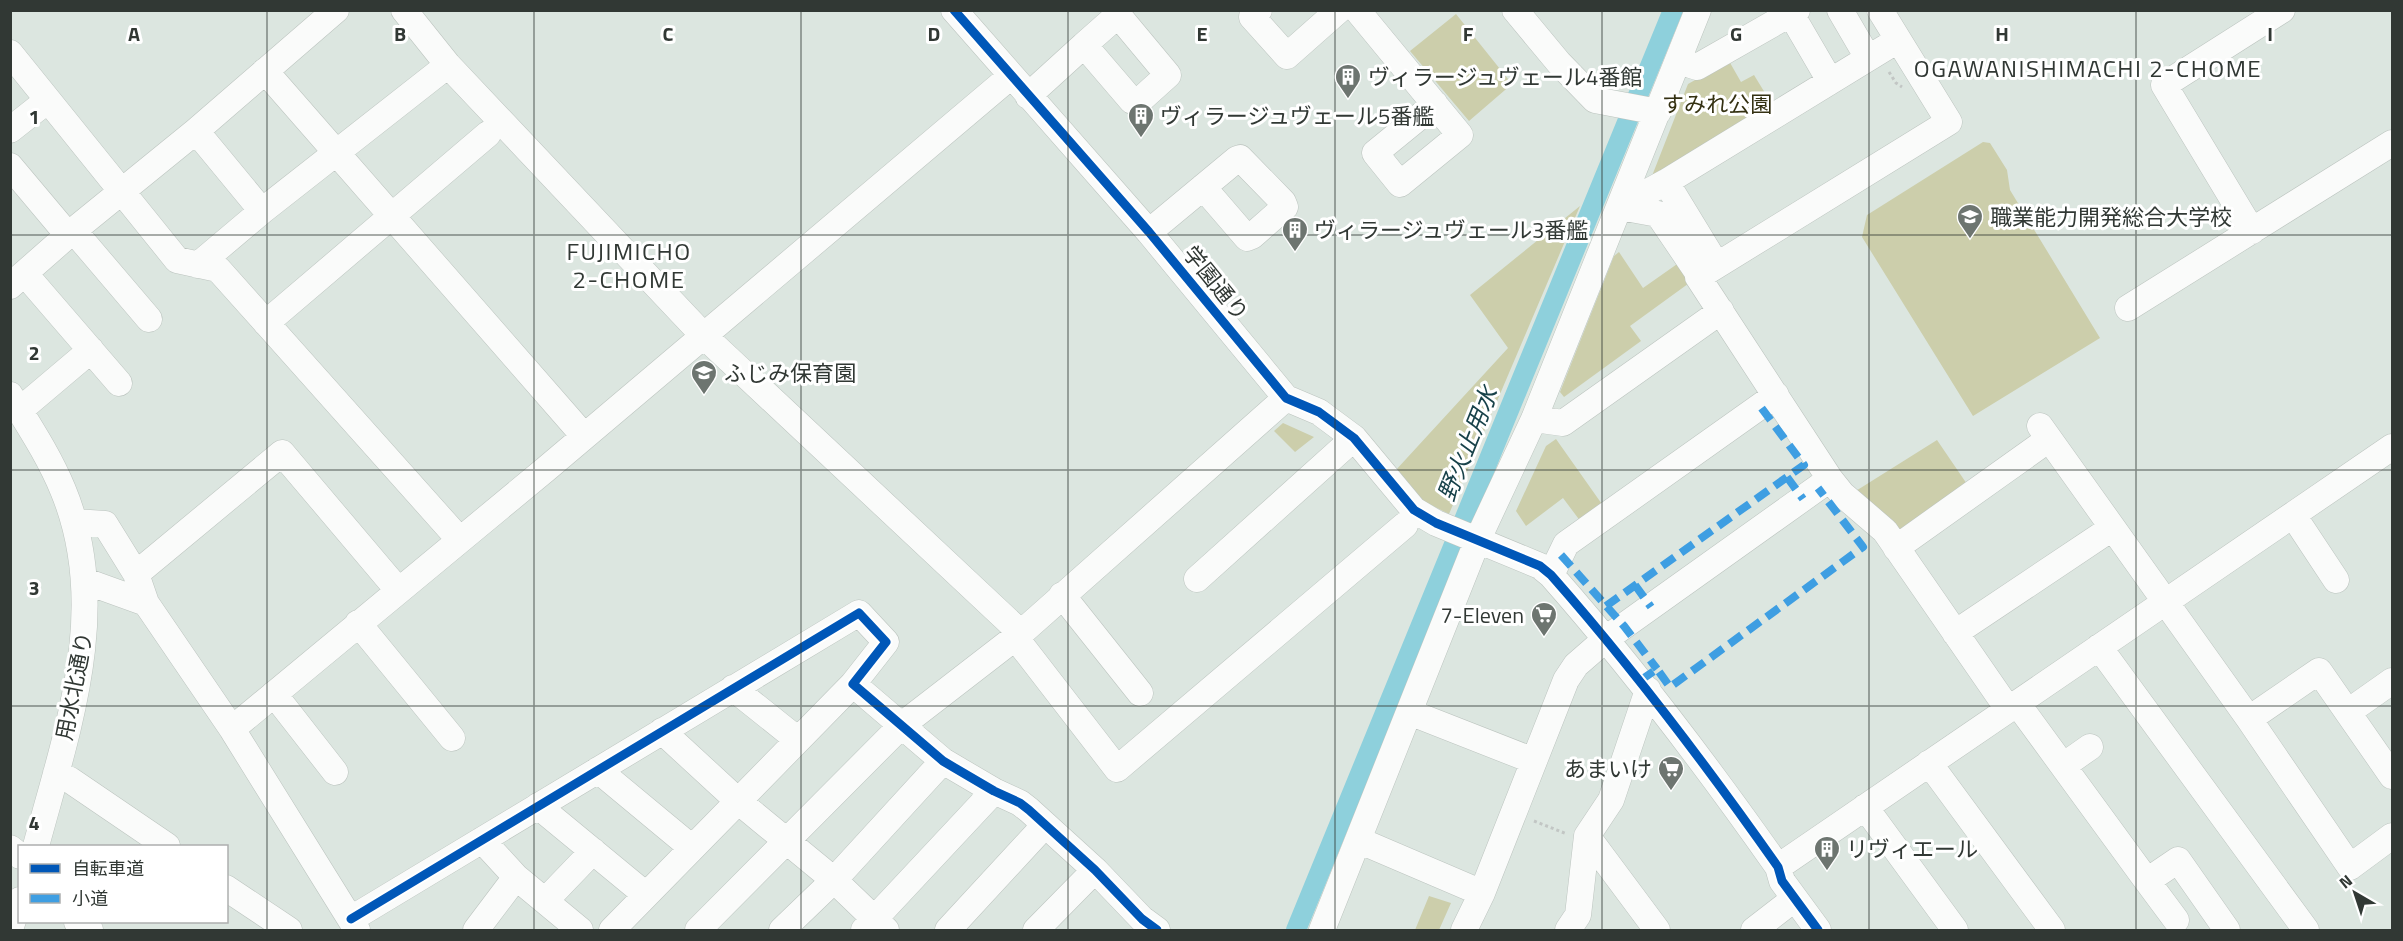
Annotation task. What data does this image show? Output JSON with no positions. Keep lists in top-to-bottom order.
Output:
{
  "streets": {
    "street": ["学園通り", "用水北通り"]
  },
  "districts": ["OGAWANISHIMACHI 2-CHOME", "FUJIMICHO 2-CHOME"],
  "water": ["野火止用水"],
  "parks": ["すみれ公園"],
  "places": {
    "building": [
      "ヴィラージュヴェール4番館",
      "ヴィラージュヴェール5番艦",
      "ヴィラージュヴェール3番艦",
      "リヴィエール"
    ],
    "school or university": ["職業能力開発総合大学校", "ふじみ保育園"],
    "supermarket": ["7-Eleven", "あまいけ"]
  },
  "legend": ["自転車道", "小道"],
  "north": "top left",
  "grid": {
    "columns": [
      "A",
      "B",
      "C",
      "D",
      "E",
      "F",
      "G",
      "H",
      "I"
    ],
    "rows": [
      "1",
      "2",
      "3",
      "4"
    ]
  }
}
